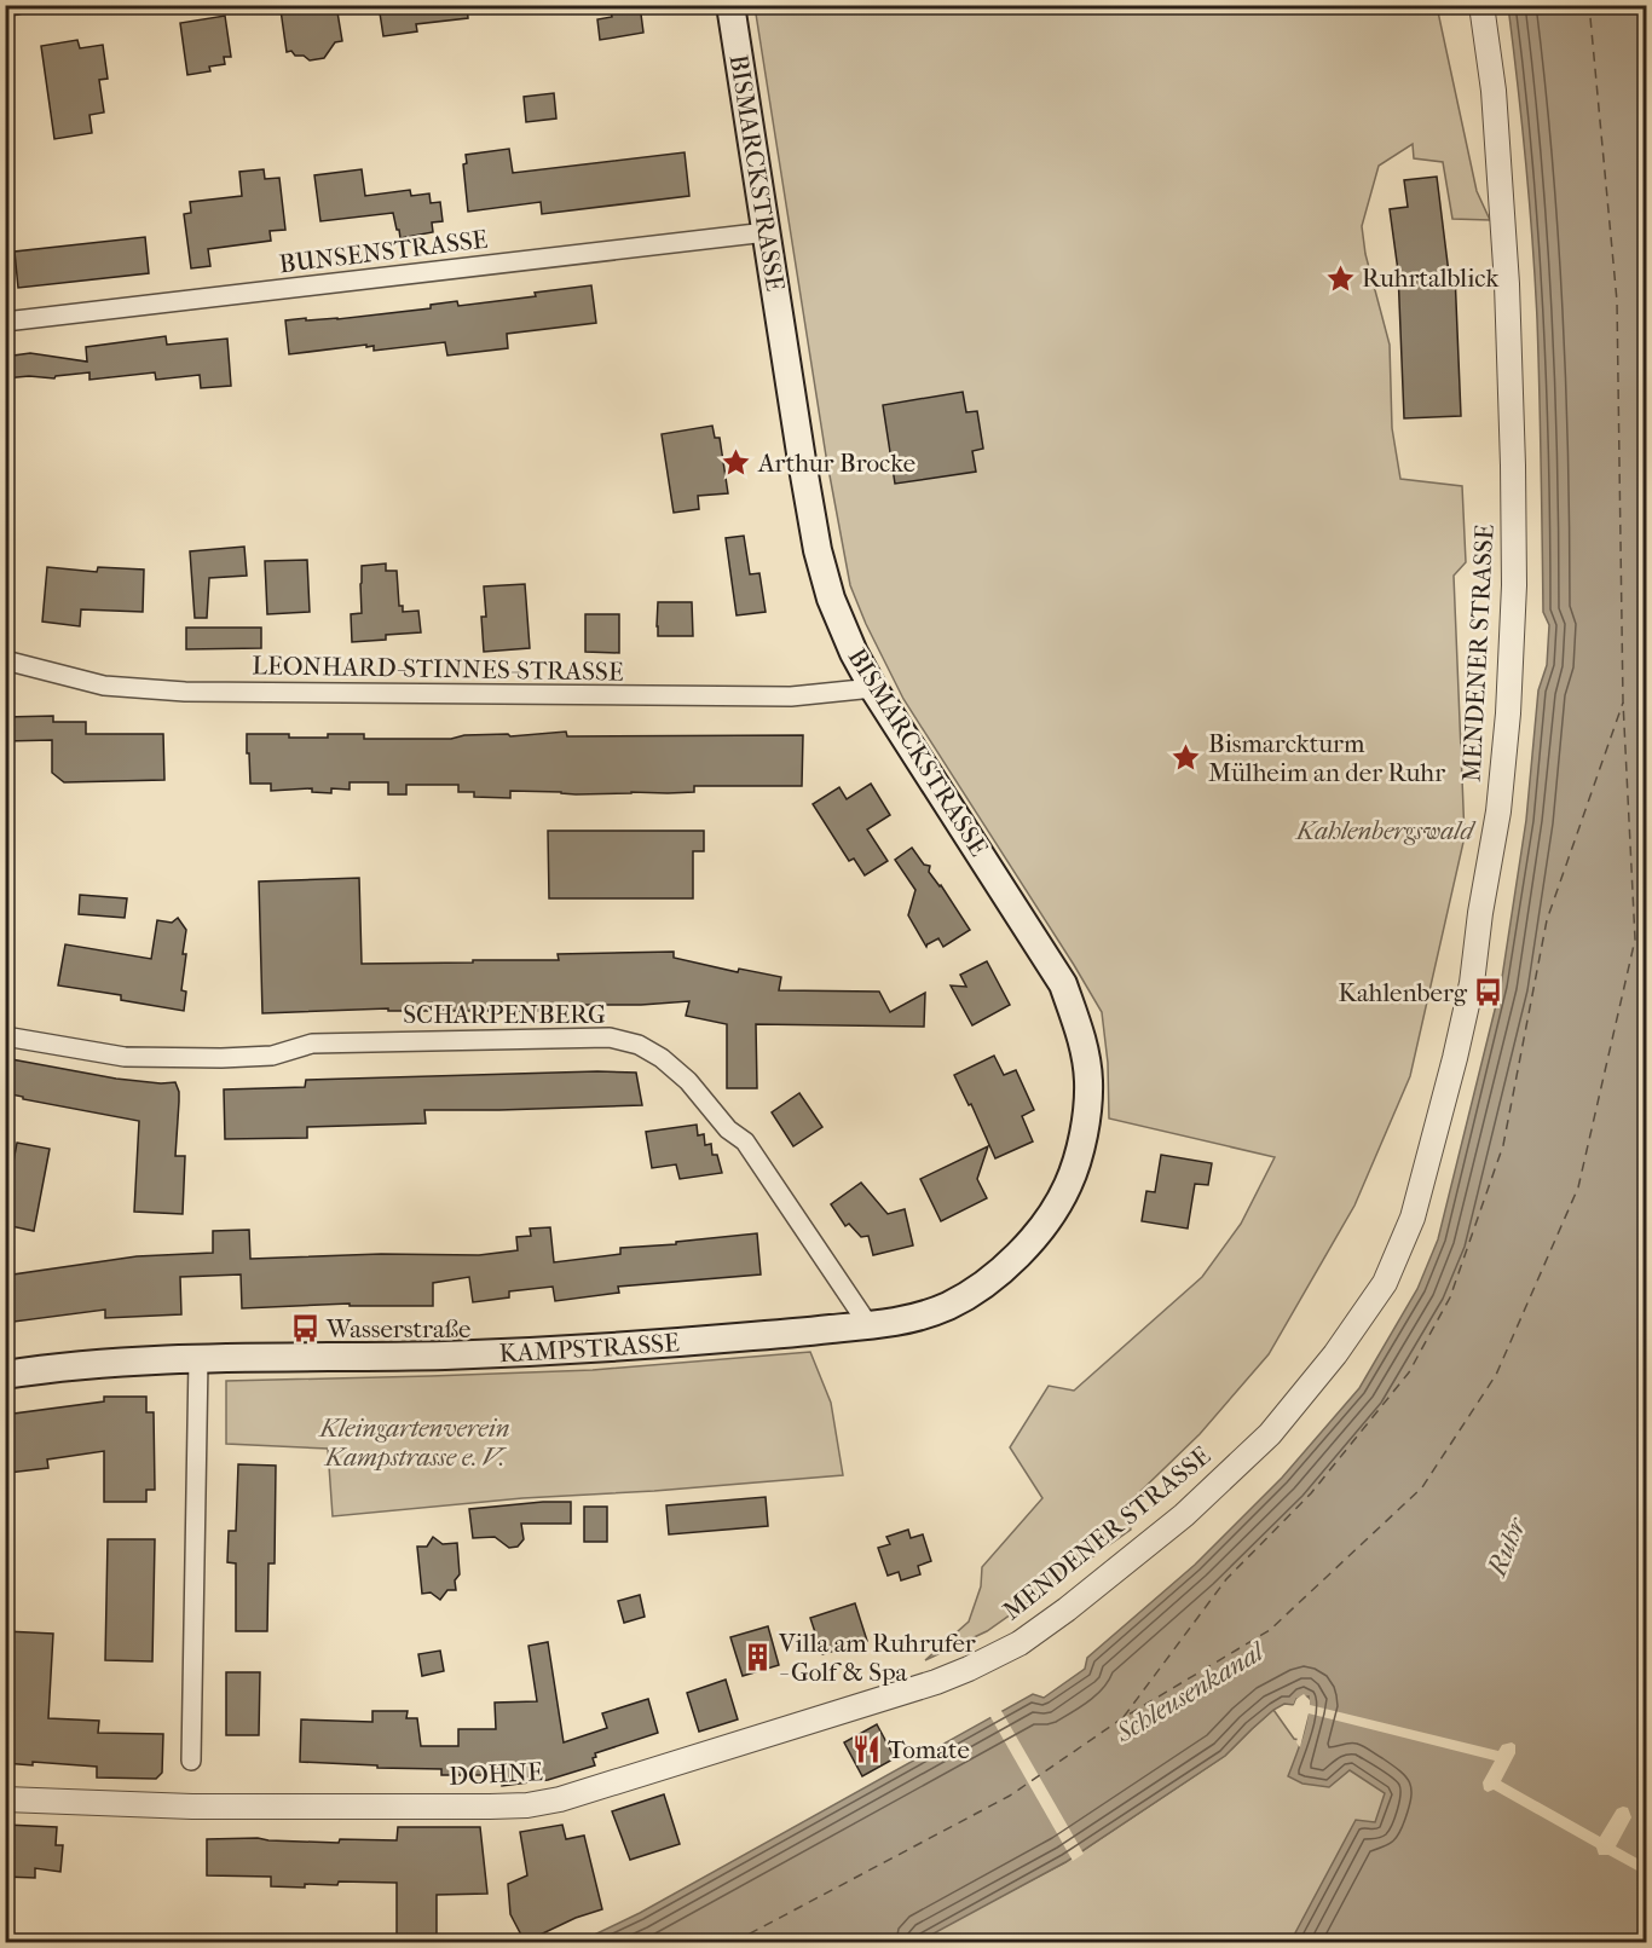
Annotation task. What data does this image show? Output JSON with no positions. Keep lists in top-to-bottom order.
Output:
{
  "streets": {
    "main road": ["BISMARCKSTRASSE", "KAMPSTRASSE"],
    "street": [
      "BUNSENSTRASSE",
      "MENDENER STRASSE",
      "LEONHARD-STINNES-STRASSE",
      "SCHARPENBERG",
      "DOHNE"
    ]
  },
  "crossings": [
    ["BISMARCKSTRASSE", "BUNSENSTRASSE"],
    ["BISMARCKSTRASSE", "LEONHARD-STINNES-STRASSE"],
    ["BISMARCKSTRASSE", "SCHARPENBERG"],
    ["BISMARCKSTRASSE", "KAMPSTRASSE"],
    ["MENDENER STRASSE", "DOHNE"],
    ["SCHARPENBERG", "KAMPSTRASSE"]
  ],
  "water": ["Ruhr", "Schleusenkanal"],
  "parks": ["Kahlenbergswald", "Kleingartenverein Kampstrasse e. V."],
  "places": {
    "place": ["Ruhrtalblick", "Arthur Brocke", "Bismarckturm Mülheim an der Ruhr"],
    "bus stop": ["Kahlenberg", "Wasserstraße"],
    "building": ["Villa am Ruhrufer - Golf & Spa"],
    "restaurant": ["Tomate"]
  }
}
